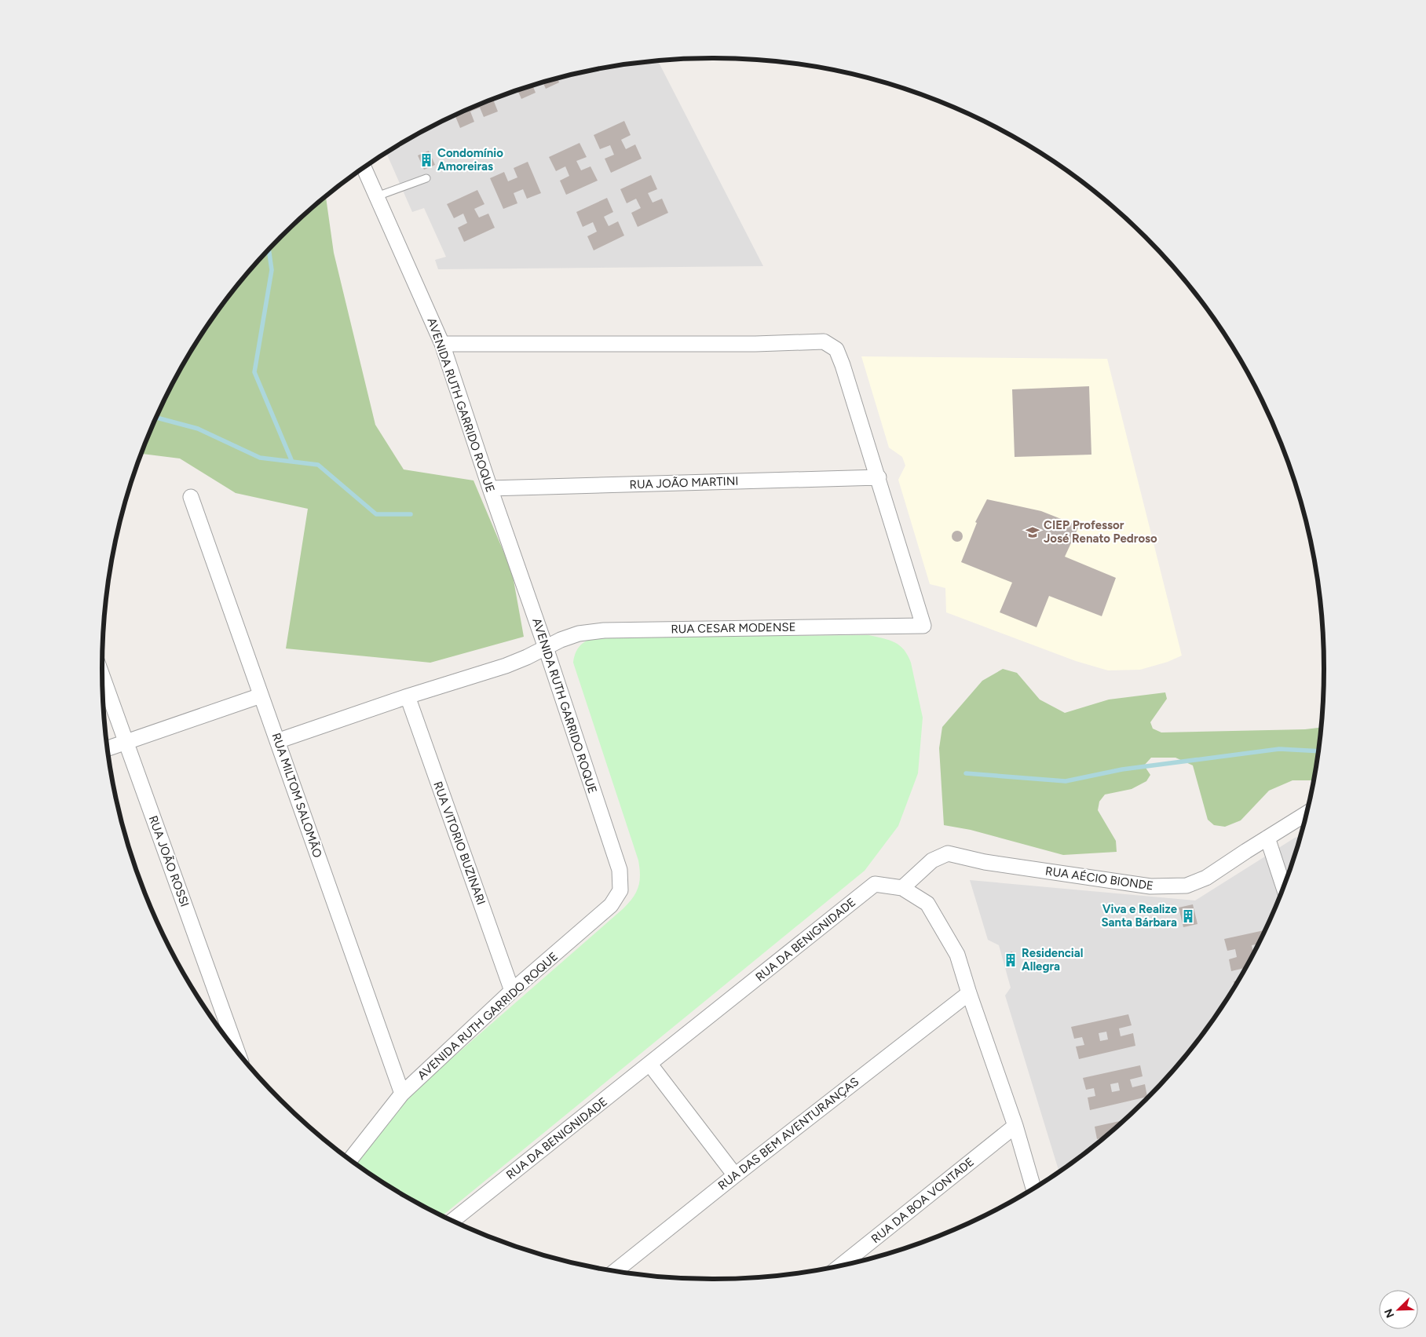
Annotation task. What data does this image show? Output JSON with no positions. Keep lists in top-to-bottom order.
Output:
{
  "streets": {
    "street": [
      "AVENIDA RUTH GARRIDO ROQUE",
      "RUA JOÃO MARTINI",
      "RUA CESAR MODENSE",
      "RUA MILTOM SALOMÃO",
      "RUA VITORIO BUZINARI",
      "RUA JOÃO ROSSI",
      "RUA AÉCIO BIONDE",
      "RUA DA BENIGNIDADE",
      "RUA DAS BEM AVENTURANÇAS",
      "RUA DA BOA VONTADE"
    ]
  },
  "crossings": [
    ["AVENIDA RUTH GARRIDO ROQUE", "RUA JOÃO MARTINI"],
    ["AVENIDA RUTH GARRIDO ROQUE", "RUA CESAR MODENSE"],
    ["AVENIDA RUTH GARRIDO ROQUE", "RUA MILTOM SALOMÃO"],
    ["AVENIDA RUTH GARRIDO ROQUE", "RUA VITORIO BUZINARI"],
    ["RUA JOÃO MARTINI", "RUA CESAR MODENSE"],
    ["RUA CESAR MODENSE", "RUA MILTOM SALOMÃO"],
    ["RUA CESAR MODENSE", "RUA VITORIO BUZINARI"],
    ["RUA AÉCIO BIONDE", "RUA DA BENIGNIDADE"],
    ["RUA DA BENIGNIDADE", "RUA DAS BEM AVENTURANÇAS"],
    ["RUA DA BENIGNIDADE", "RUA DA BOA VONTADE"]
  ],
  "places": {
    "building": ["Condomínio Amoreiras", "Viva e Realize Santa Bárbara", "Residencial Allegra"],
    "school or university": ["CIEP Professor José Renato Pedroso"]
  },
  "north": "bottom left"
}
